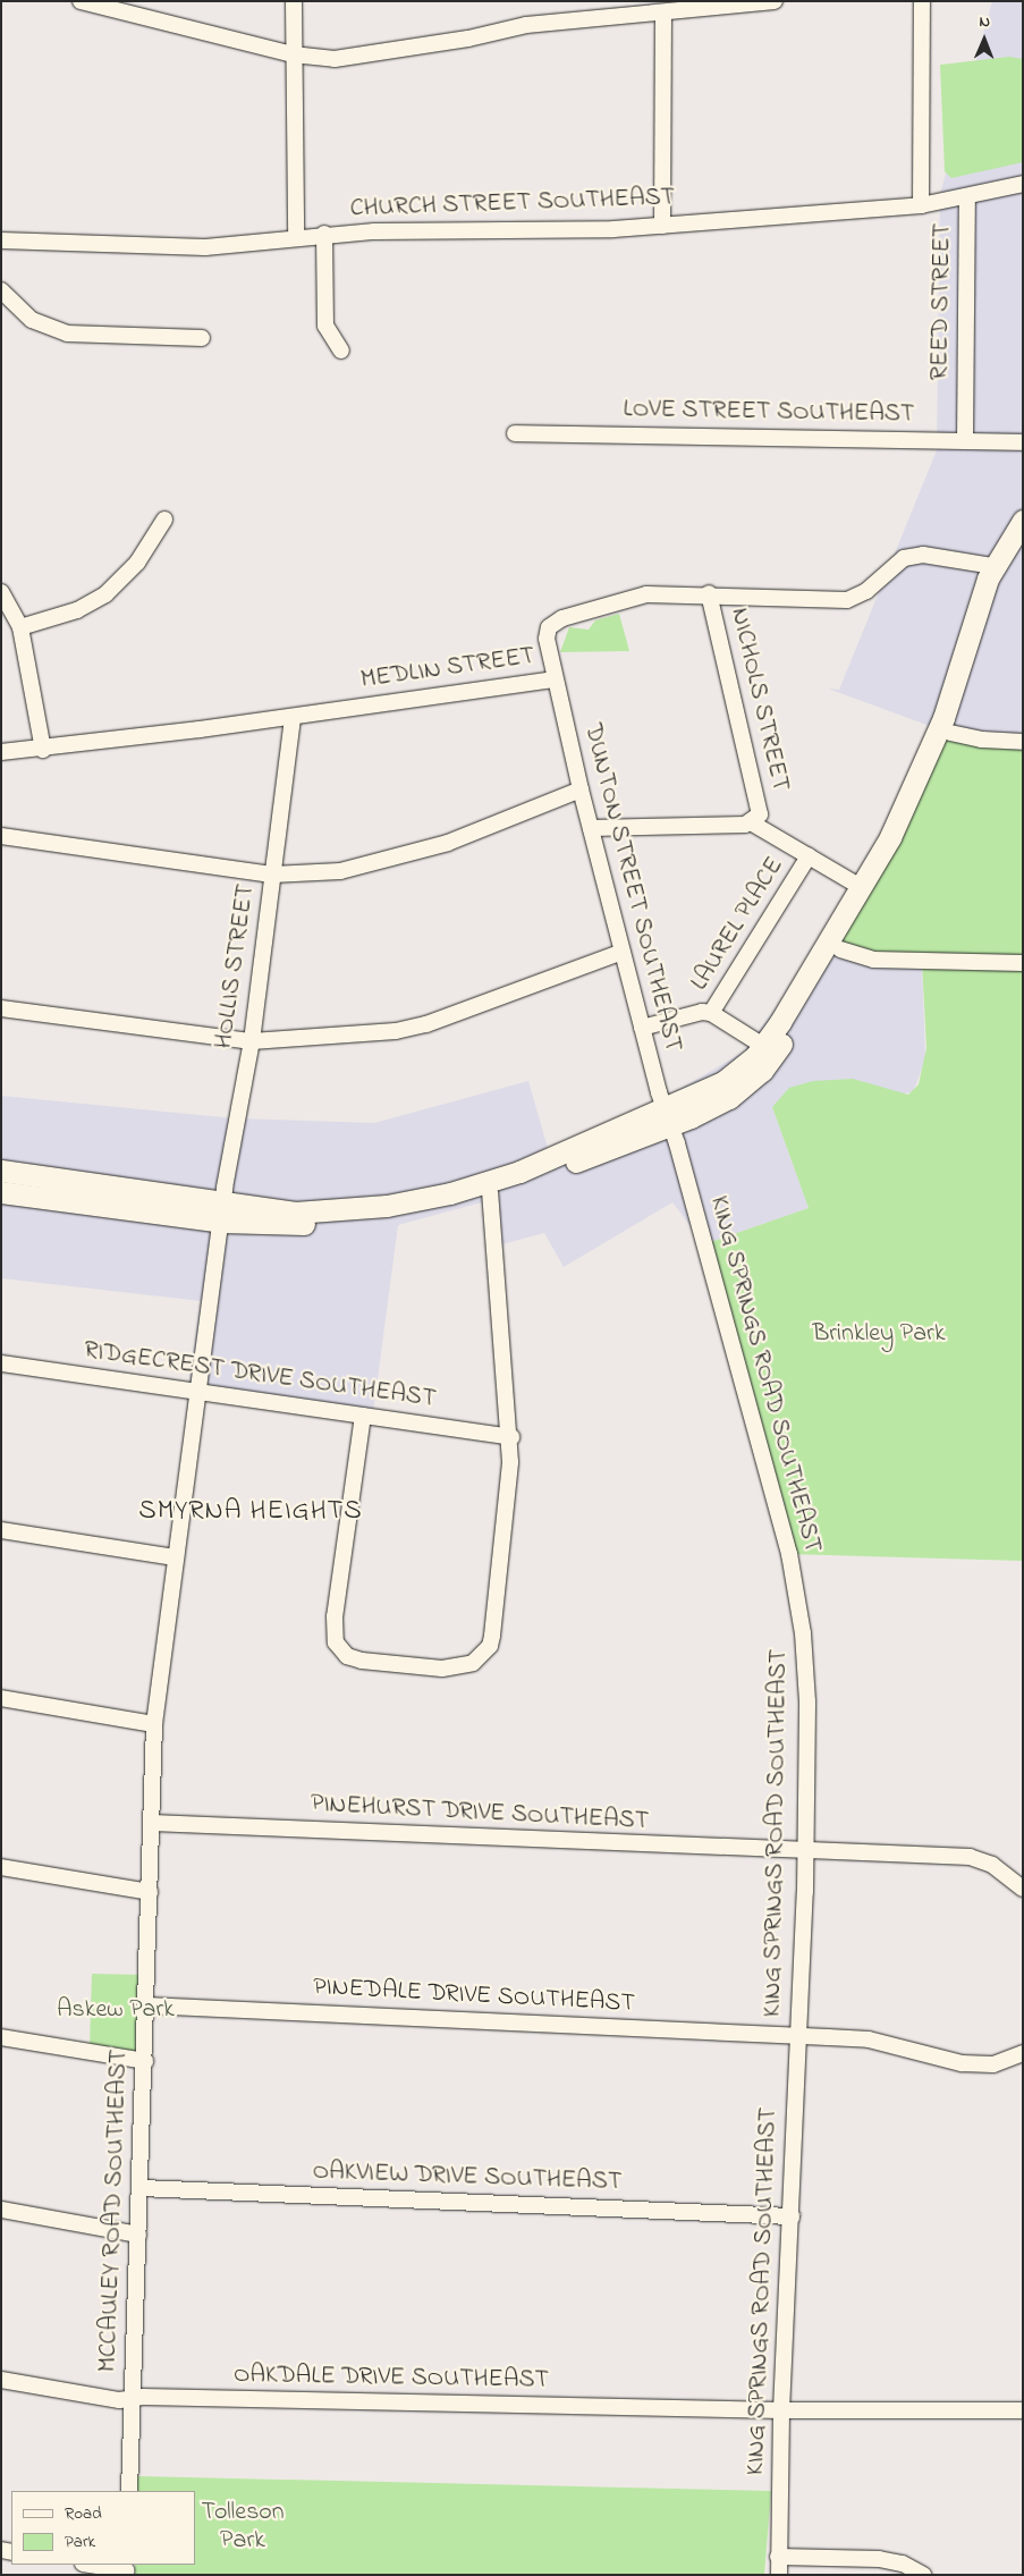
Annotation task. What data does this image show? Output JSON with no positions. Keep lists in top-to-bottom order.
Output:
{
  "streets": {
    "street": [
      "CHURCH STREET SOUTHEAST",
      "REED STREET",
      "LOVE STREET SOUTHEAST",
      "MEDLIN STREET",
      "NICHOLS STREET",
      "DUNTON STREET SOUTHEAST",
      "LAUREL PLACE",
      "HOLLIS STREET",
      "KING SPRINGS ROAD SOUTHEAST",
      "RIDGECREST DRIVE SOUTHEAST",
      "PINEHURST DRIVE SOUTHEAST",
      "PINEDALE DRIVE SOUTHEAST",
      "OAKVIEW DRIVE SOUTHEAST",
      "MCCAULEY ROAD SOUTHEAST",
      "OAKDALE DRIVE SOUTHEAST"
    ]
  },
  "crossings": [
    ["CHURCH STREET SOUTHEAST", "REED STREET"],
    ["REED STREET", "LOVE STREET SOUTHEAST"],
    ["MEDLIN STREET", "NICHOLS STREET"],
    ["MEDLIN STREET", "DUNTON STREET SOUTHEAST"],
    ["MEDLIN STREET", "HOLLIS STREET"],
    ["NICHOLS STREET", "DUNTON STREET SOUTHEAST"],
    ["DUNTON STREET SOUTHEAST", "LAUREL PLACE"],
    ["DUNTON STREET SOUTHEAST", "KING SPRINGS ROAD SOUTHEAST"],
    ["HOLLIS STREET", "MCCAULEY ROAD SOUTHEAST"],
    ["KING SPRINGS ROAD SOUTHEAST", "PINEHURST DRIVE SOUTHEAST"],
    ["KING SPRINGS ROAD SOUTHEAST", "PINEDALE DRIVE SOUTHEAST"],
    ["KING SPRINGS ROAD SOUTHEAST", "OAKVIEW DRIVE SOUTHEAST"],
    ["KING SPRINGS ROAD SOUTHEAST", "OAKDALE DRIVE SOUTHEAST"],
    ["RIDGECREST DRIVE SOUTHEAST", "MCCAULEY ROAD SOUTHEAST"],
    ["PINEHURST DRIVE SOUTHEAST", "MCCAULEY ROAD SOUTHEAST"],
    ["PINEDALE DRIVE SOUTHEAST", "MCCAULEY ROAD SOUTHEAST"],
    ["OAKVIEW DRIVE SOUTHEAST", "MCCAULEY ROAD SOUTHEAST"],
    ["MCCAULEY ROAD SOUTHEAST", "OAKDALE DRIVE SOUTHEAST"]
  ],
  "districts": ["SMYRNA HEIGHTS"],
  "parks": ["Brinkley Park", "Askew Park", "Tolleson Park"],
  "legend": ["Road", "Park"],
  "north": "top"
}
